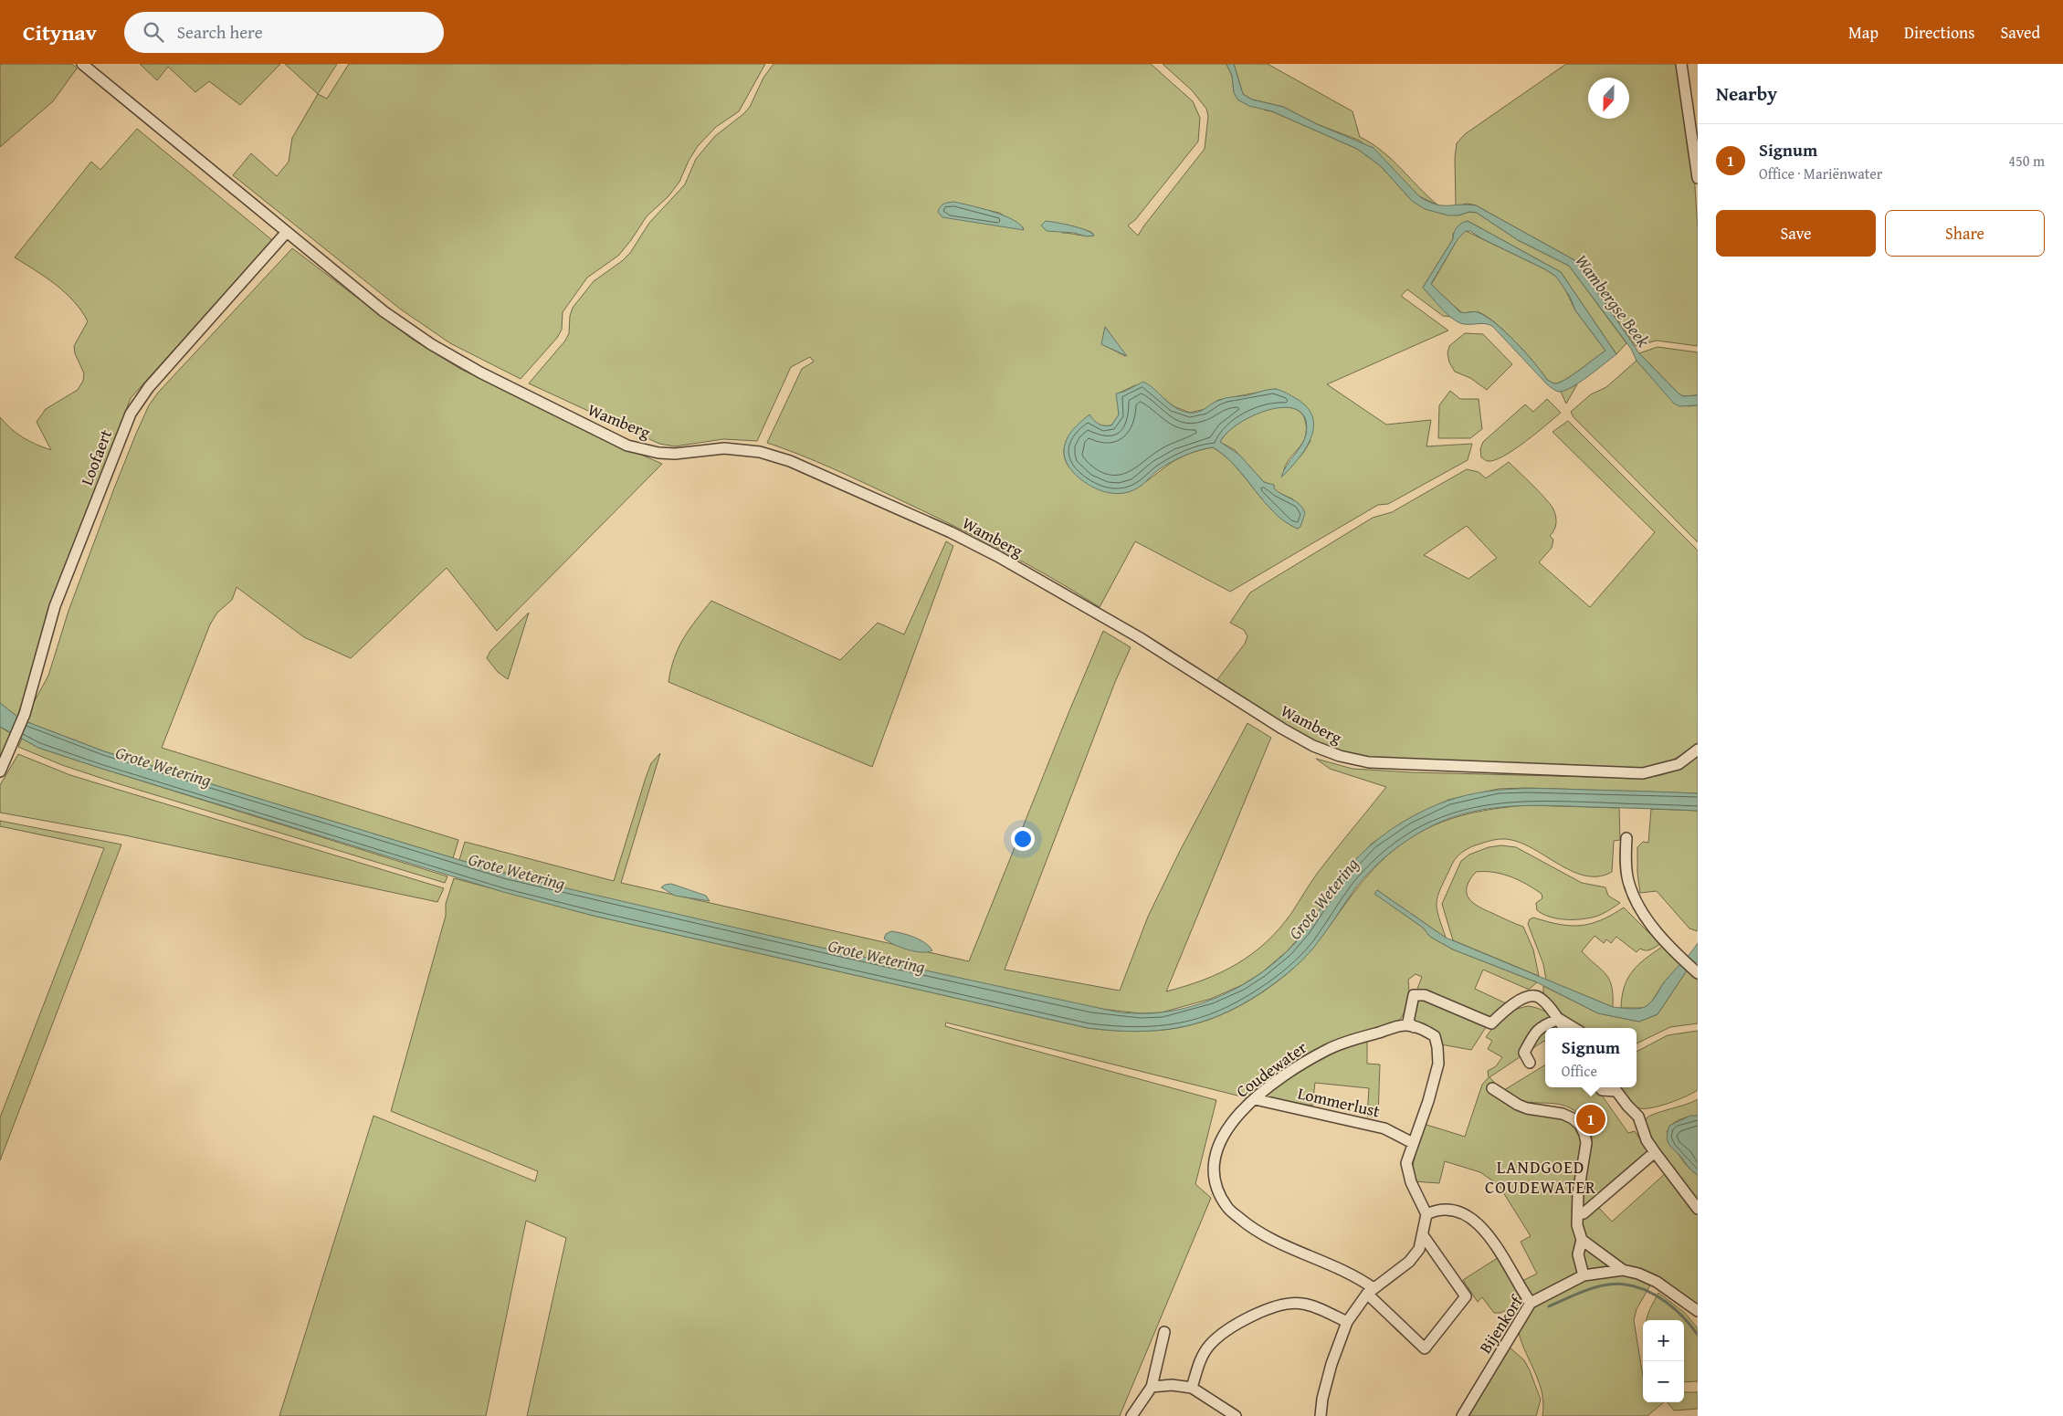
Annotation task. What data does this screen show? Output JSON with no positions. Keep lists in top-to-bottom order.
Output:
{
  "streets": {
    "street": [
      "Wamberg",
      "Loofaert",
      "Coudewater",
      "Lommerlust",
      "Bijenkorf"
    ]
  },
  "crossings": [
    ["Wamberg", "Loofaert"],
    ["Coudewater", "Lommerlust"]
  ],
  "districts": ["LANDGOED COUDEWATER"],
  "water": ["Wambergse Beek", "Grote Wetering"],
  "north": "bottom",
  "page": {
    "header": "Citynav",
    "search": "Search here",
    "nav": ["Map", "Directions", "Saved"],
    "heading": "Nearby",
    "list": [
      {
        "mark": "1",
        "name": "Signum",
        "note": "Office · Mariënwater",
        "value": "450 m"
      }
    ],
    "buttons": ["Save", "Share"],
    "popup": ["Signum", "Office"],
    "pins": "1",
    "map_buttons": ["+", "−"]
  }
}
